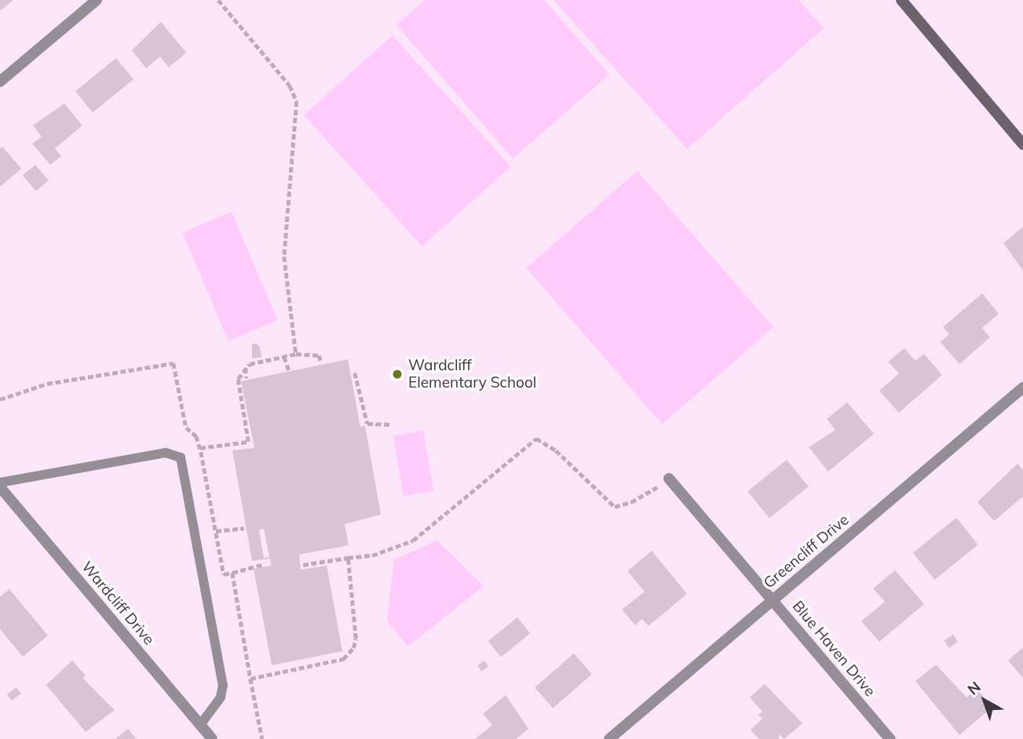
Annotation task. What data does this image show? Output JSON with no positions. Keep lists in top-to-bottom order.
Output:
{
  "streets": {
    "street": ["Greencliff Drive", "Wardcliff Drive", "Blue Haven Drive"]
  },
  "crossings": [
    ["Greencliff Drive", "Blue Haven Drive"]
  ],
  "places": ["Wardcliff Elementary School"],
  "north": "top left"
}
